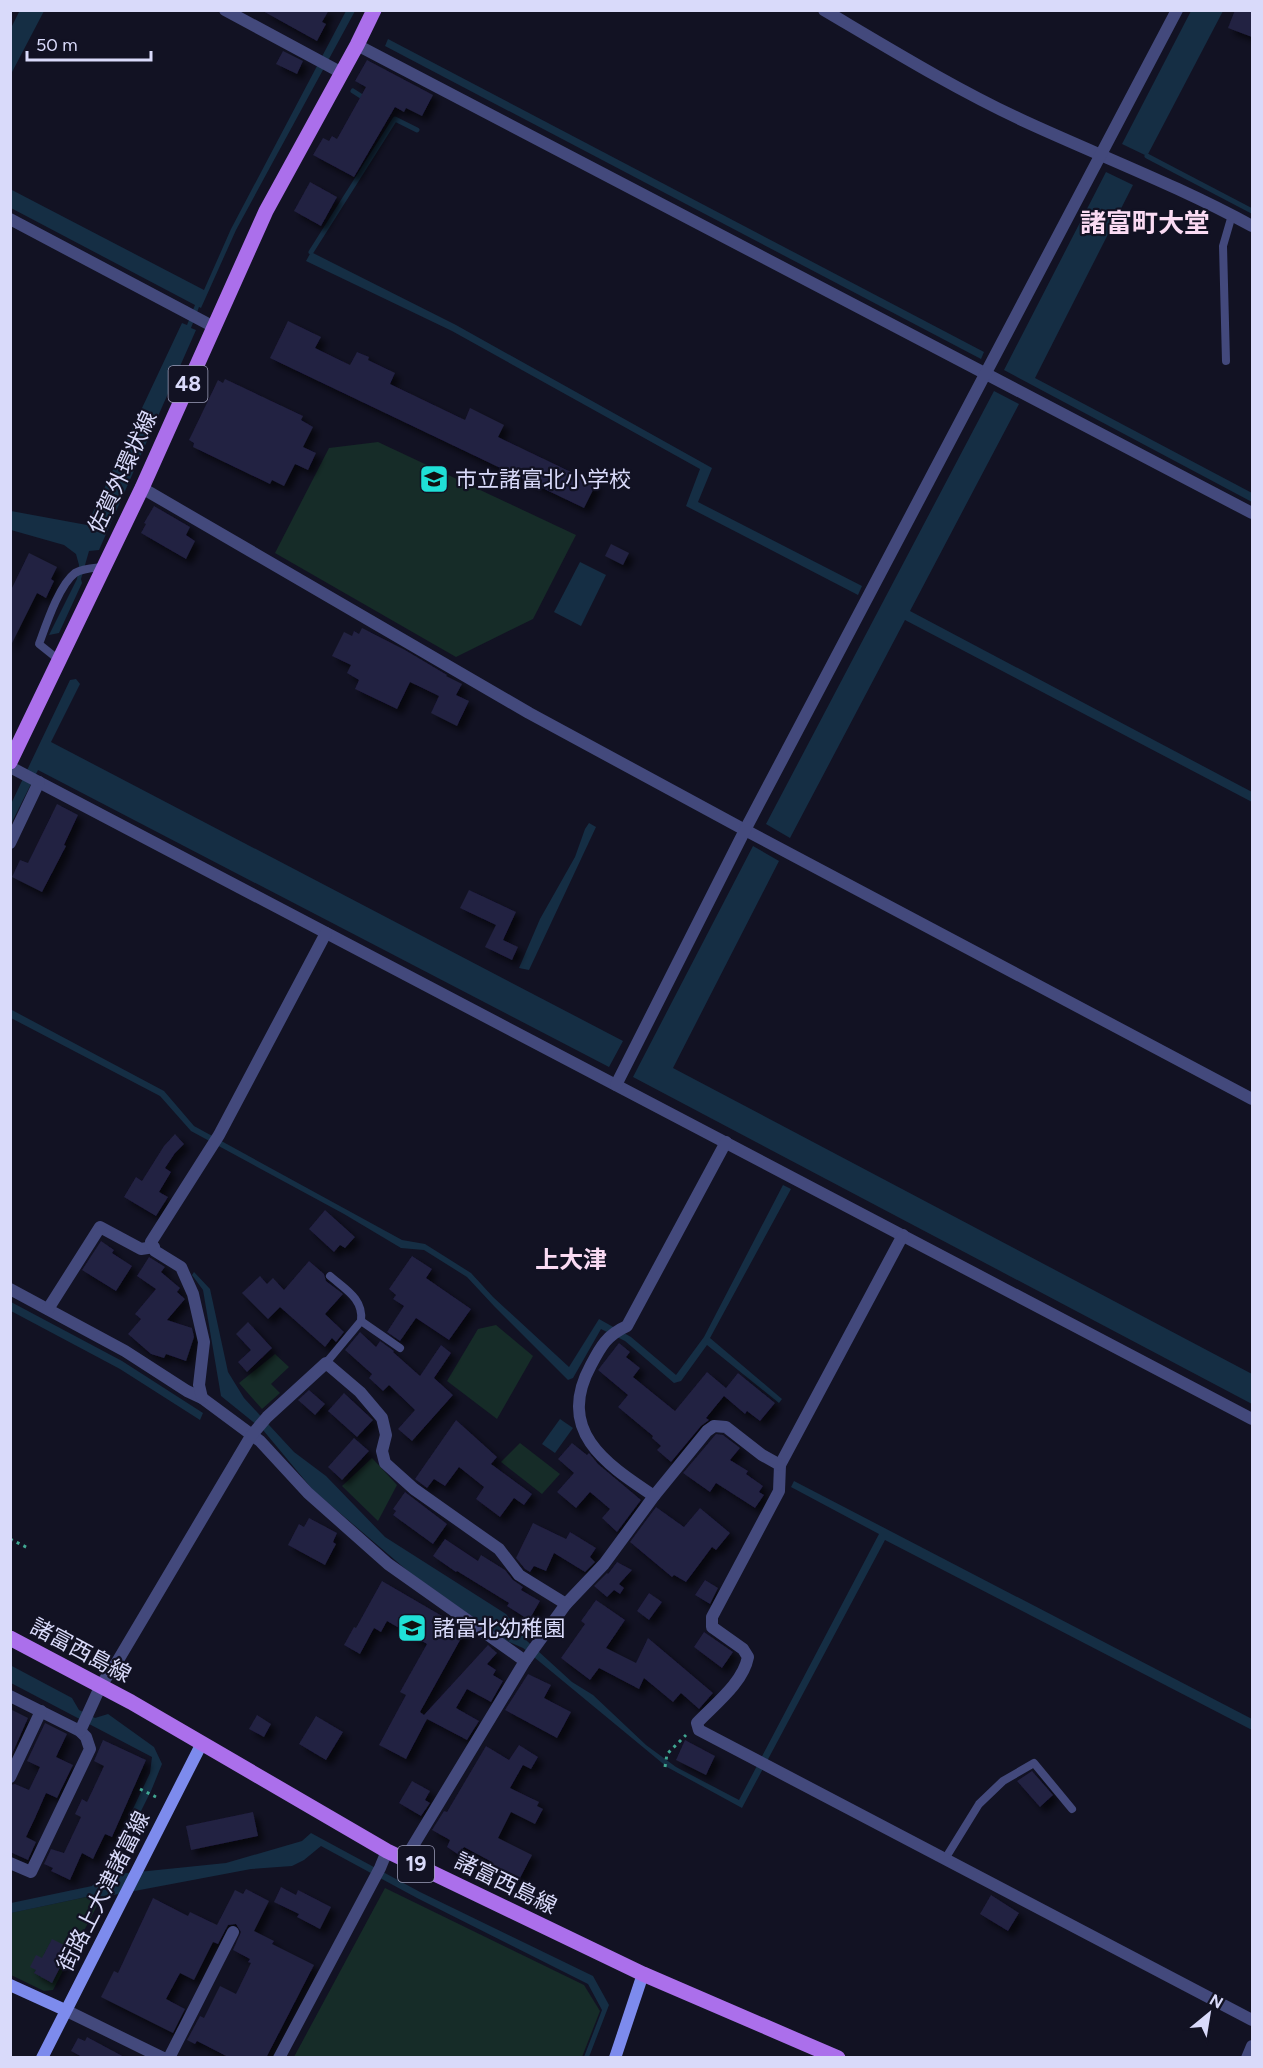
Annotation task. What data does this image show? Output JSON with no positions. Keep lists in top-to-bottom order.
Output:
{
  "streets": {
    "main road": [
      "48",
      "佐賀外環状線",
      "諸富西島線",
      "19"
    ],
    "street": ["街路上大津諸富線"]
  },
  "crossings": [
    ["諸富西島線", "街路上大津諸富線"]
  ],
  "districts": ["諸富町大堂", "上大津"],
  "places": {
    "school or university": ["市立諸富北小学校", "諸富北幼稚園"]
  },
  "scale_bar": "50 m",
  "north": "top right"
}
